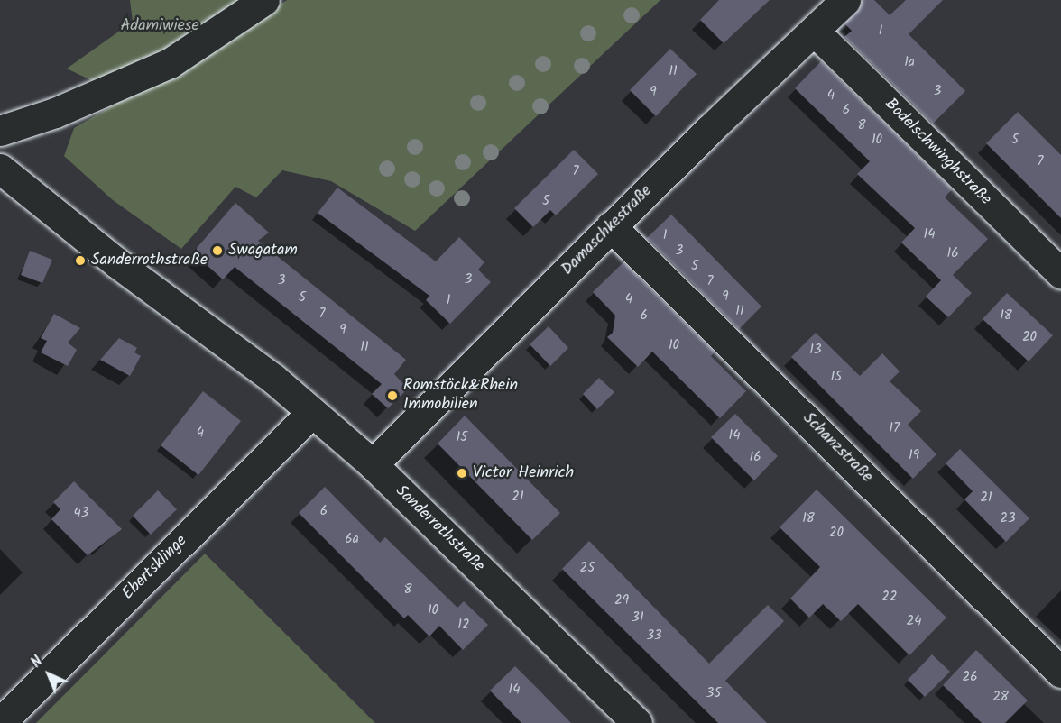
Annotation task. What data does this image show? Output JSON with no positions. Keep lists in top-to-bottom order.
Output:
{
  "streets": {
    "street": [
      "Bodelschwinghstraße",
      "Damaschkestraße",
      "Schanzstraße",
      "Sanderrothstraße",
      "Ebertsklinge"
    ]
  },
  "crossings": [
    ["Bodelschwinghstraße", "Damaschkestraße"],
    ["Damaschkestraße", "Schanzstraße"],
    ["Damaschkestraße", "Sanderrothstraße"],
    ["Sanderrothstraße", "Ebertsklinge"]
  ],
  "parks": ["Adamiwiese"],
  "places": [
    "Swagatam",
    "Sanderrothstraße",
    "Romstöck&Rhein Immobilien",
    "Victor Heinrich"
  ],
  "house_numbers": [
    "1",
    "1a",
    "11",
    "3",
    "9",
    "4",
    "6",
    "8",
    "10",
    "5",
    "7",
    "7",
    "5",
    "14",
    "1",
    "3",
    "16",
    "5",
    "3",
    "3",
    "7",
    "9",
    "5",
    "4",
    "1",
    "11",
    "7",
    "6",
    "18",
    "9",
    "20",
    "10",
    "11",
    "13",
    "15",
    "17",
    "4",
    "14",
    "15",
    "19",
    "16",
    "21",
    "21",
    "6",
    "43",
    "18",
    "23",
    "20",
    "6a",
    "25",
    "8",
    "22",
    "29",
    "10",
    "31",
    "24",
    "12",
    "33",
    "26",
    "14",
    "35",
    "28"
  ],
  "north": "top left"
}
